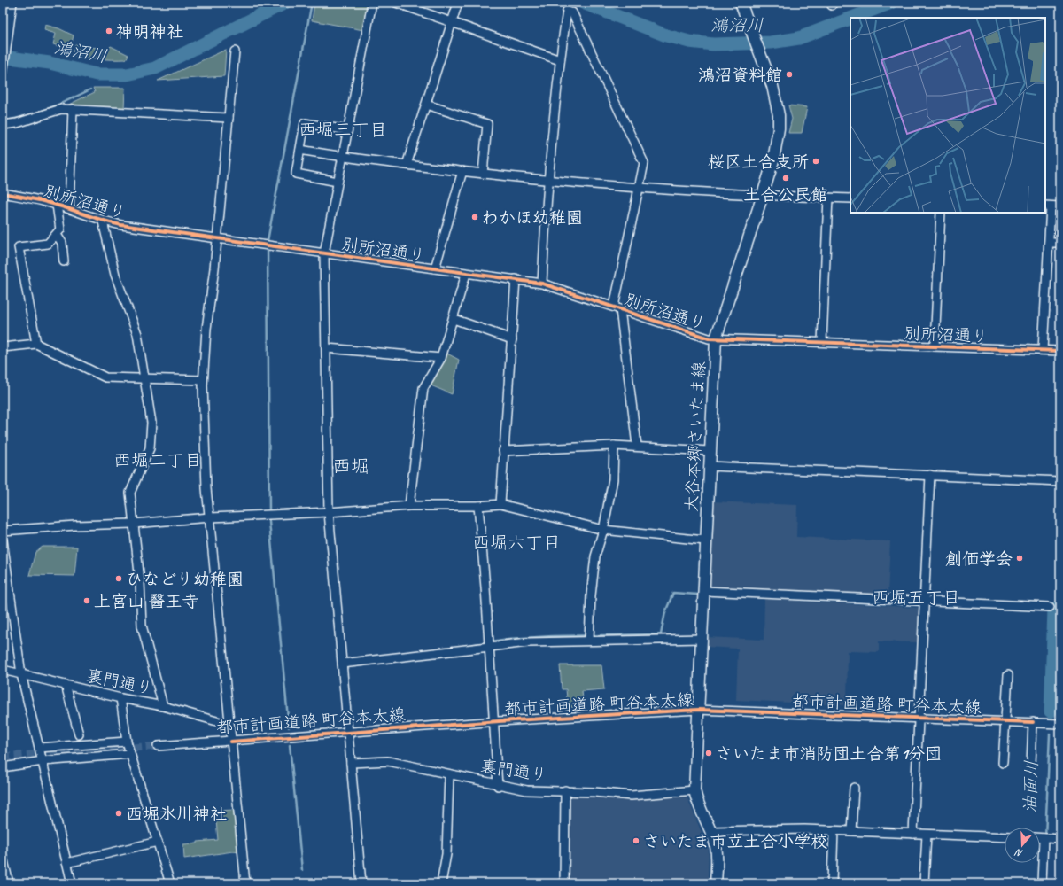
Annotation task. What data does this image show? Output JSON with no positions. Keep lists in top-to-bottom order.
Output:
{
  "streets": {
    "main road": ["大谷本郷さいたま線"],
    "street": ["別所沼通り", "裏門通り", "都市計画道路 町谷本太線"]
  },
  "crossings": [
    ["別所沼通り", "大谷本郷さいたま線"],
    ["大谷本郷さいたま線", "裏門通り"],
    ["大谷本郷さいたま線", "都市計画道路 町谷本太線"]
  ],
  "districts": [
    "西堀三丁目",
    "西堀二丁目",
    "西堀",
    "西堀六丁目",
    "西堀五丁目"
  ],
  "water": ["鴻沼川", "油面川"],
  "places": [
    "神明神社",
    "鴻沼資料館",
    "桜区土合支所",
    "土合公民館",
    "わかほ幼稚園",
    "創価学会",
    "ひなどり幼稚園",
    "上宮山 醫王寺",
    "さいたま市消防団土合第1分団",
    "西堀氷川神社",
    "さいたま市立土合小学校"
  ],
  "north": "bottom"
}
